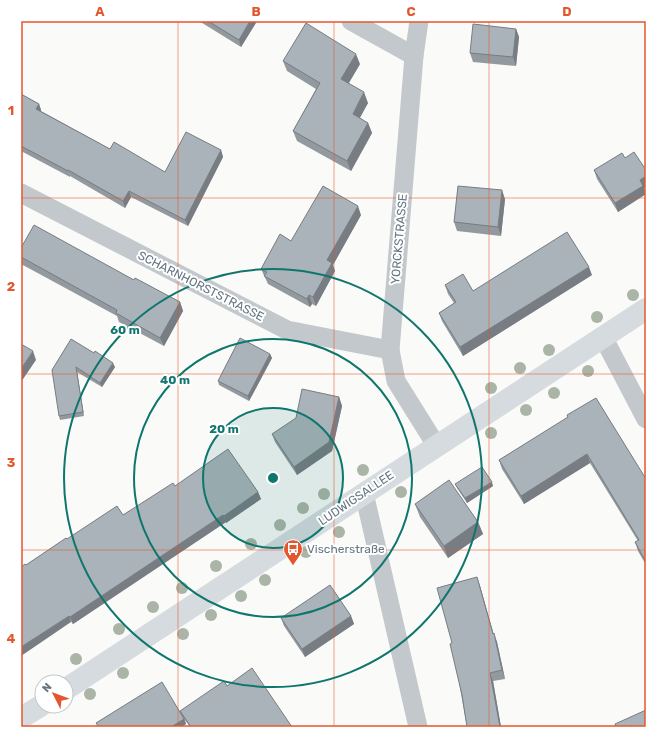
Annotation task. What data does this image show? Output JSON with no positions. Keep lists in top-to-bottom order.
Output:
{
  "streets": {
    "street": ["YORCKSTRASSE", "SCHARNHORSTSTRASSE", "LUDWIGSALLEE"]
  },
  "crossings": [
    ["YORCKSTRASSE", "SCHARNHORSTSTRASSE"],
    ["YORCKSTRASSE", "LUDWIGSALLEE"]
  ],
  "places": {
    "bus stop": ["Vischerstraße"]
  },
  "north": "top left",
  "grid": {
    "columns": [
      "A",
      "B",
      "C",
      "D"
    ],
    "rows": [
      "1",
      "2",
      "3",
      "4"
    ]
  },
  "rings": ["60 m", "40 m", "20 m"]
}
